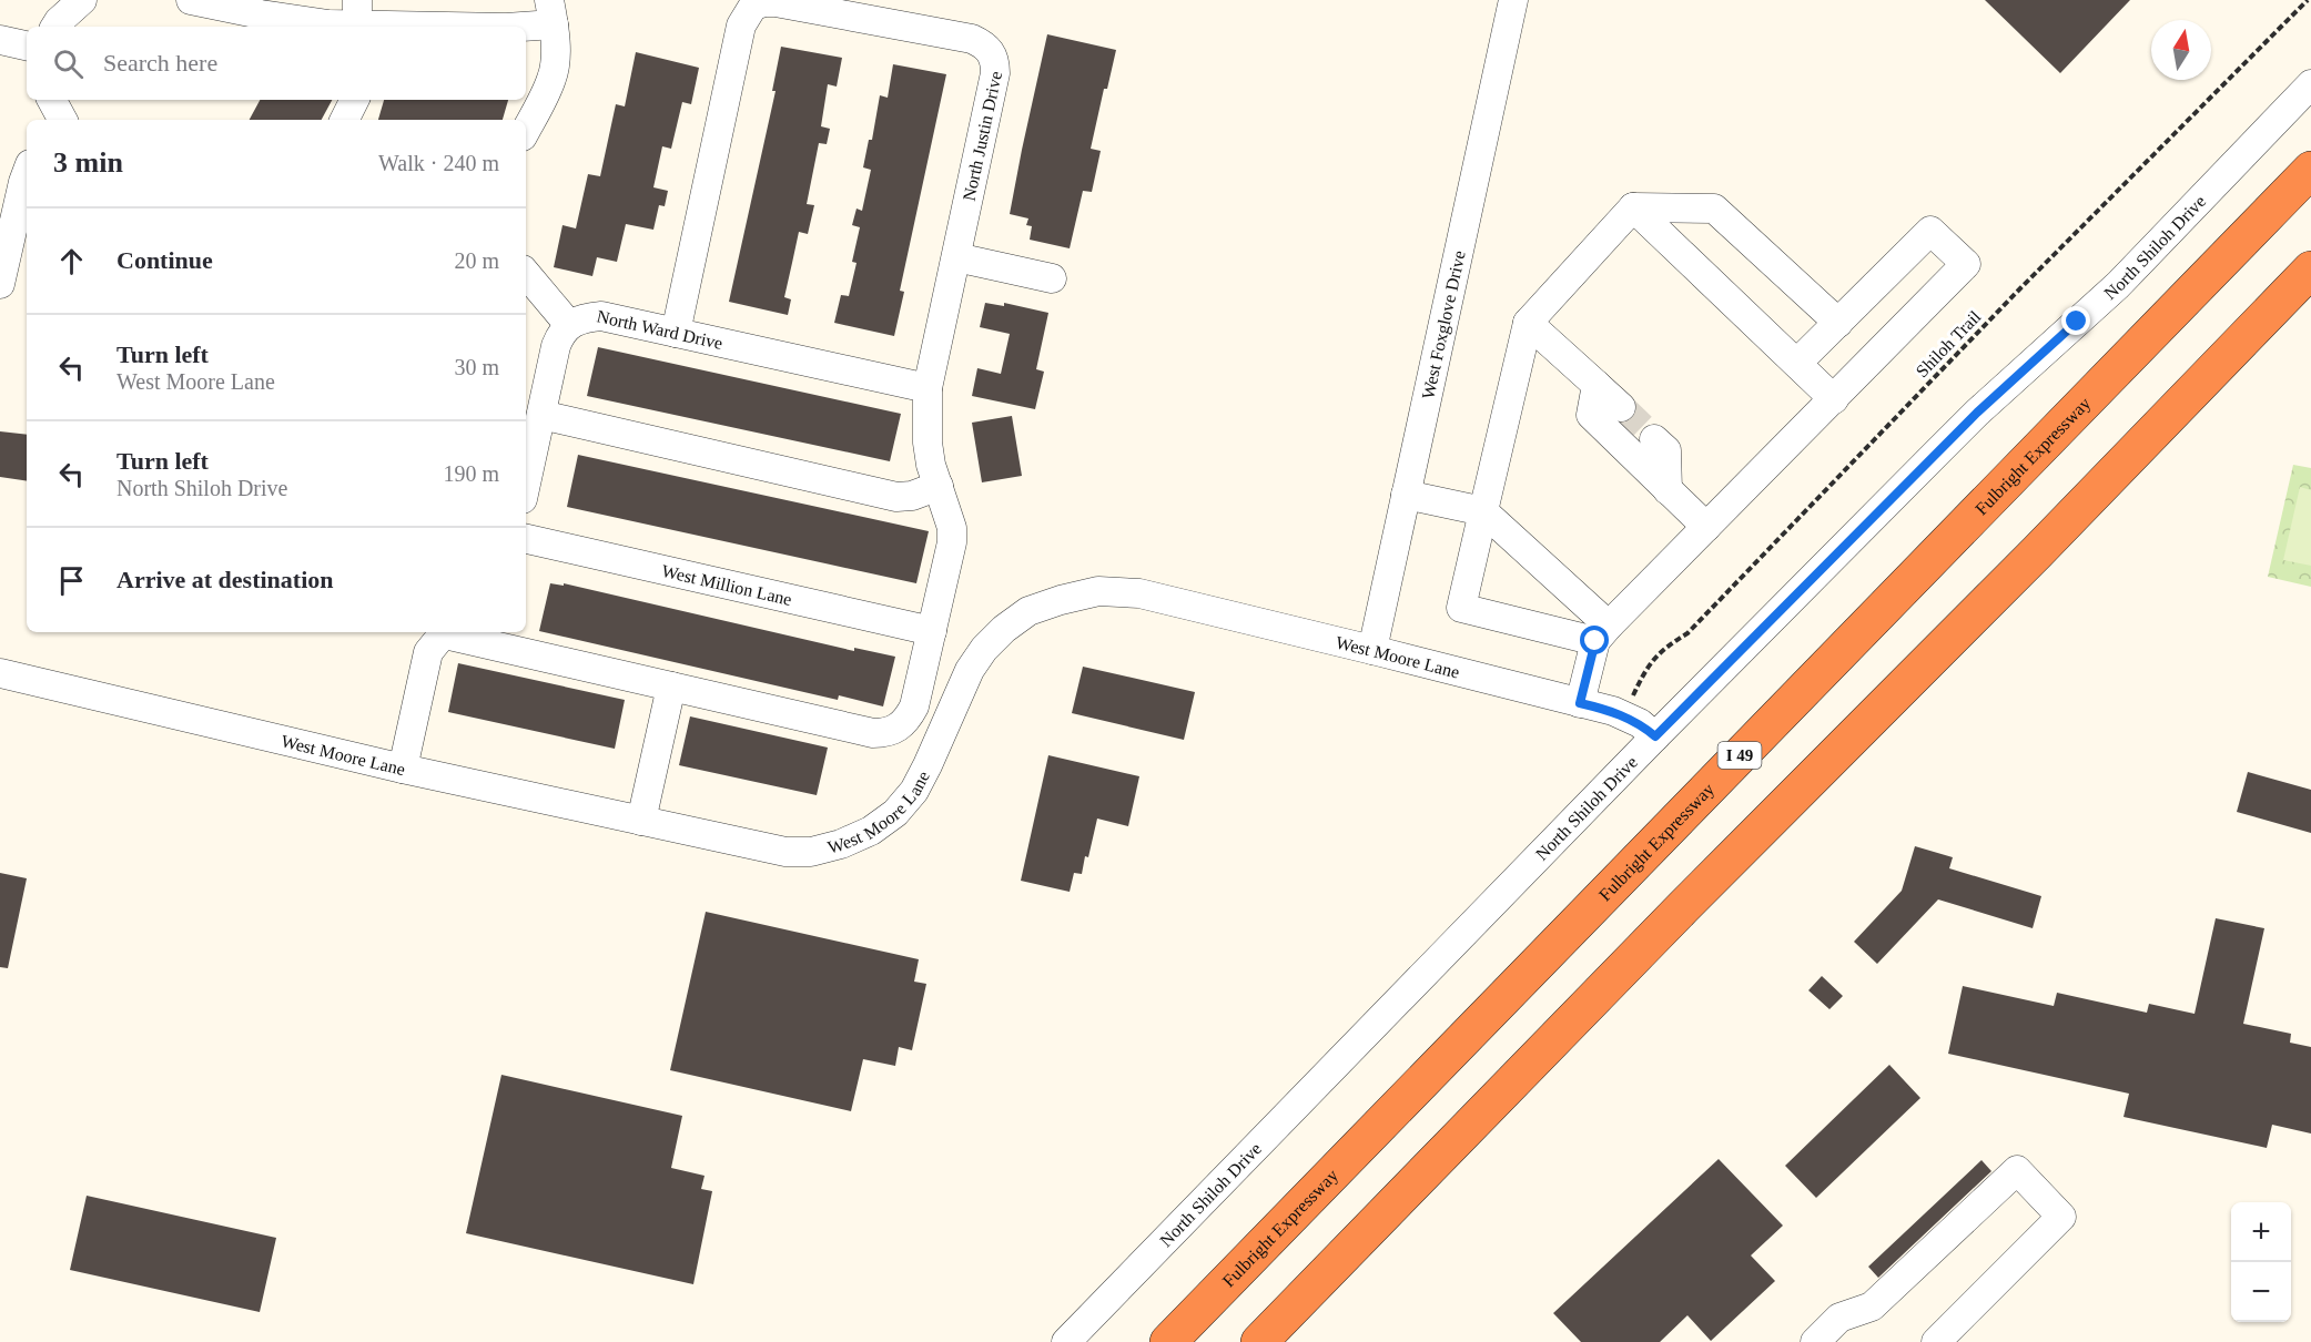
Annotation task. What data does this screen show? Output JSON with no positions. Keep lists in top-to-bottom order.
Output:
{
  "streets": {
    "highway": ["Fulbright Expressway", "I 49"],
    "street": [
      "North Justin Drive",
      "North Shiloh Drive",
      "West Foxglove Drive",
      "North Ward Drive",
      "West Million Lane",
      "West Moore Lane"
    ],
    "path": ["Shiloh Trail"]
  },
  "crossings": [
    ["North Justin Drive", "North Ward Drive"],
    ["North Justin Drive", "West Million Lane"],
    ["North Shiloh Drive", "West Moore Lane"],
    ["West Foxglove Drive", "West Moore Lane"],
    ["Shiloh Trail", "West Moore Lane"]
  ],
  "north": "top",
  "page": {
    "search": "Search here",
    "heading": ["3 min", "Walk · 240 m"],
    "list": [
      ["Continue", "20 m"],
      ["Turn left", "West Moore Lane", "30 m"],
      ["Turn left", "North Shiloh Drive", "190 m"],
      "Arrive at destination"
    ],
    "map_buttons": ["+", "−"]
  }
}
